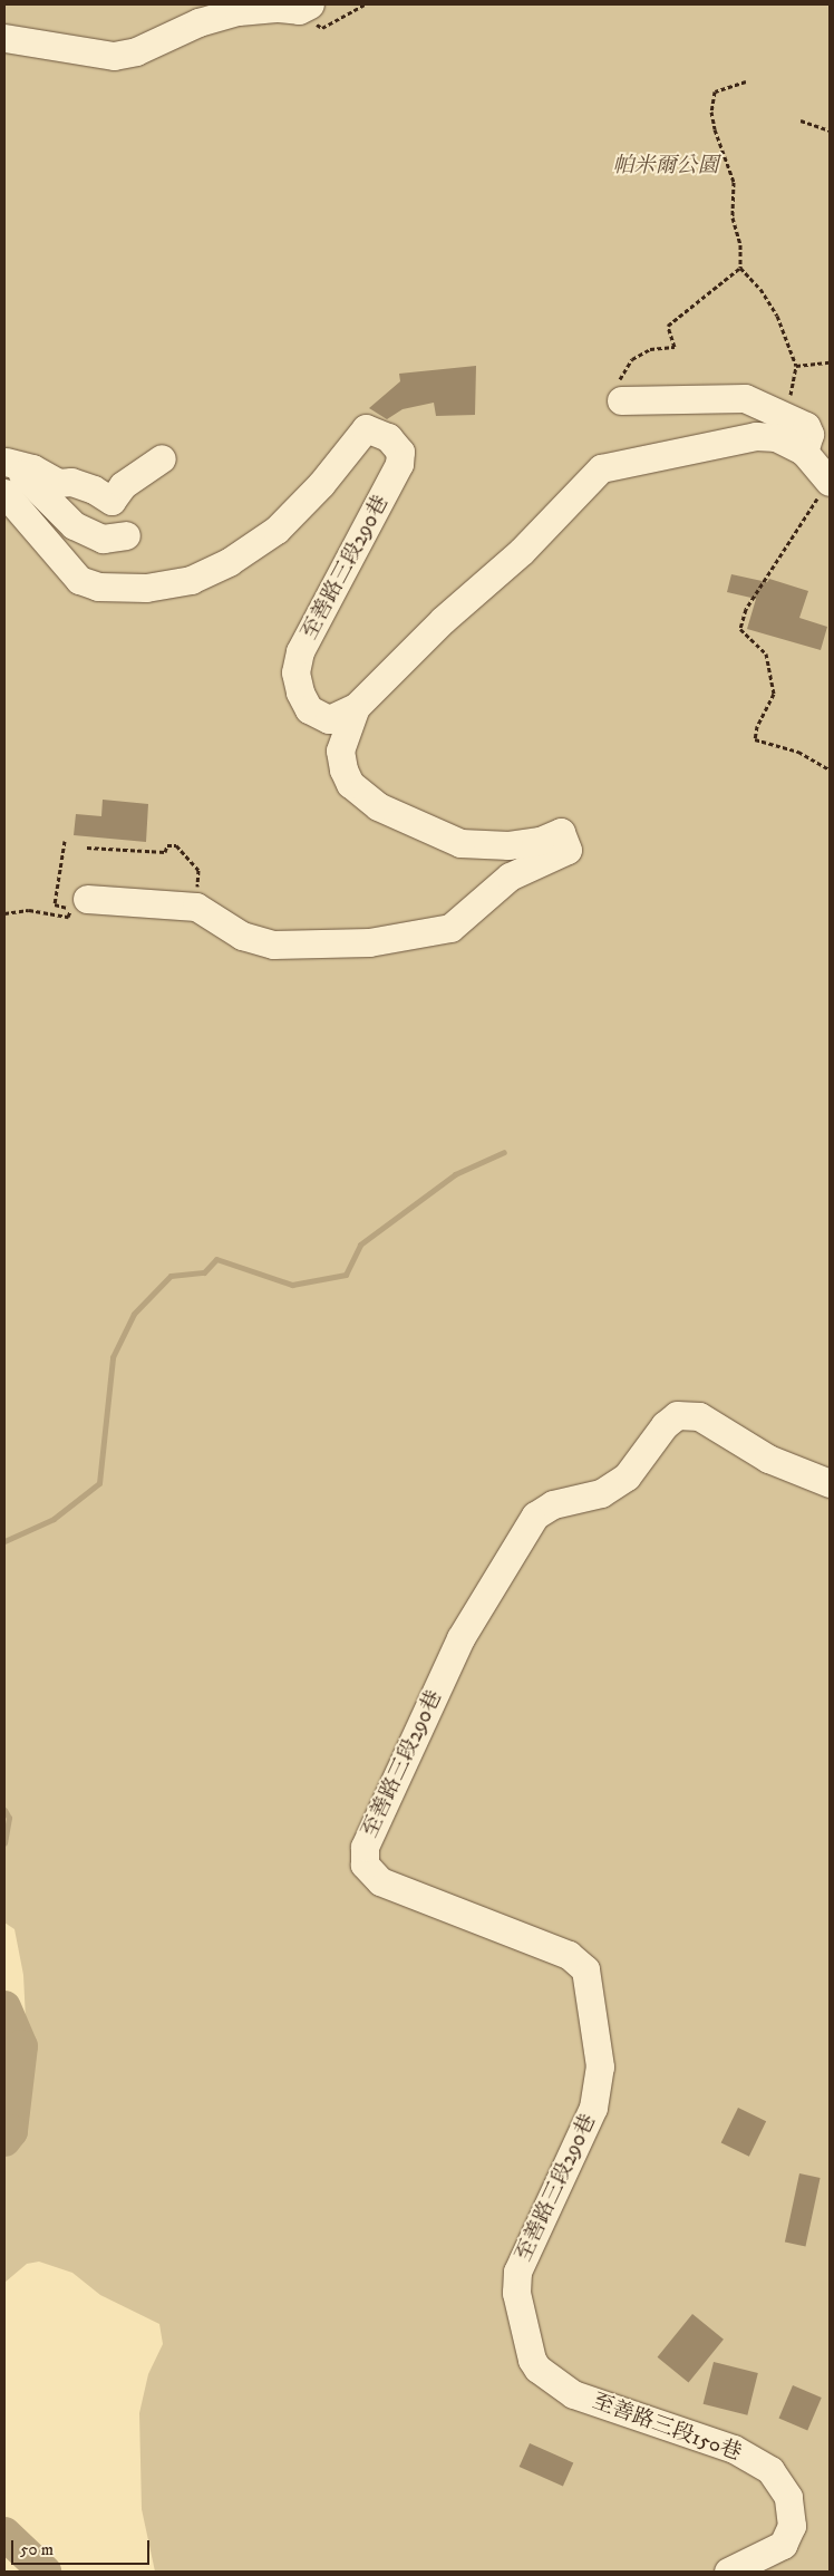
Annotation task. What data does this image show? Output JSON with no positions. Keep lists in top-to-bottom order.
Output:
{
  "streets": {
    "street": ["至善路三段290巷", "至善路三段150巷"]
  },
  "crossings": [
    ["至善路三段290巷", "至善路三段150巷"]
  ],
  "parks": ["帕米爾公園"],
  "scale_bar": "50 m"
}
